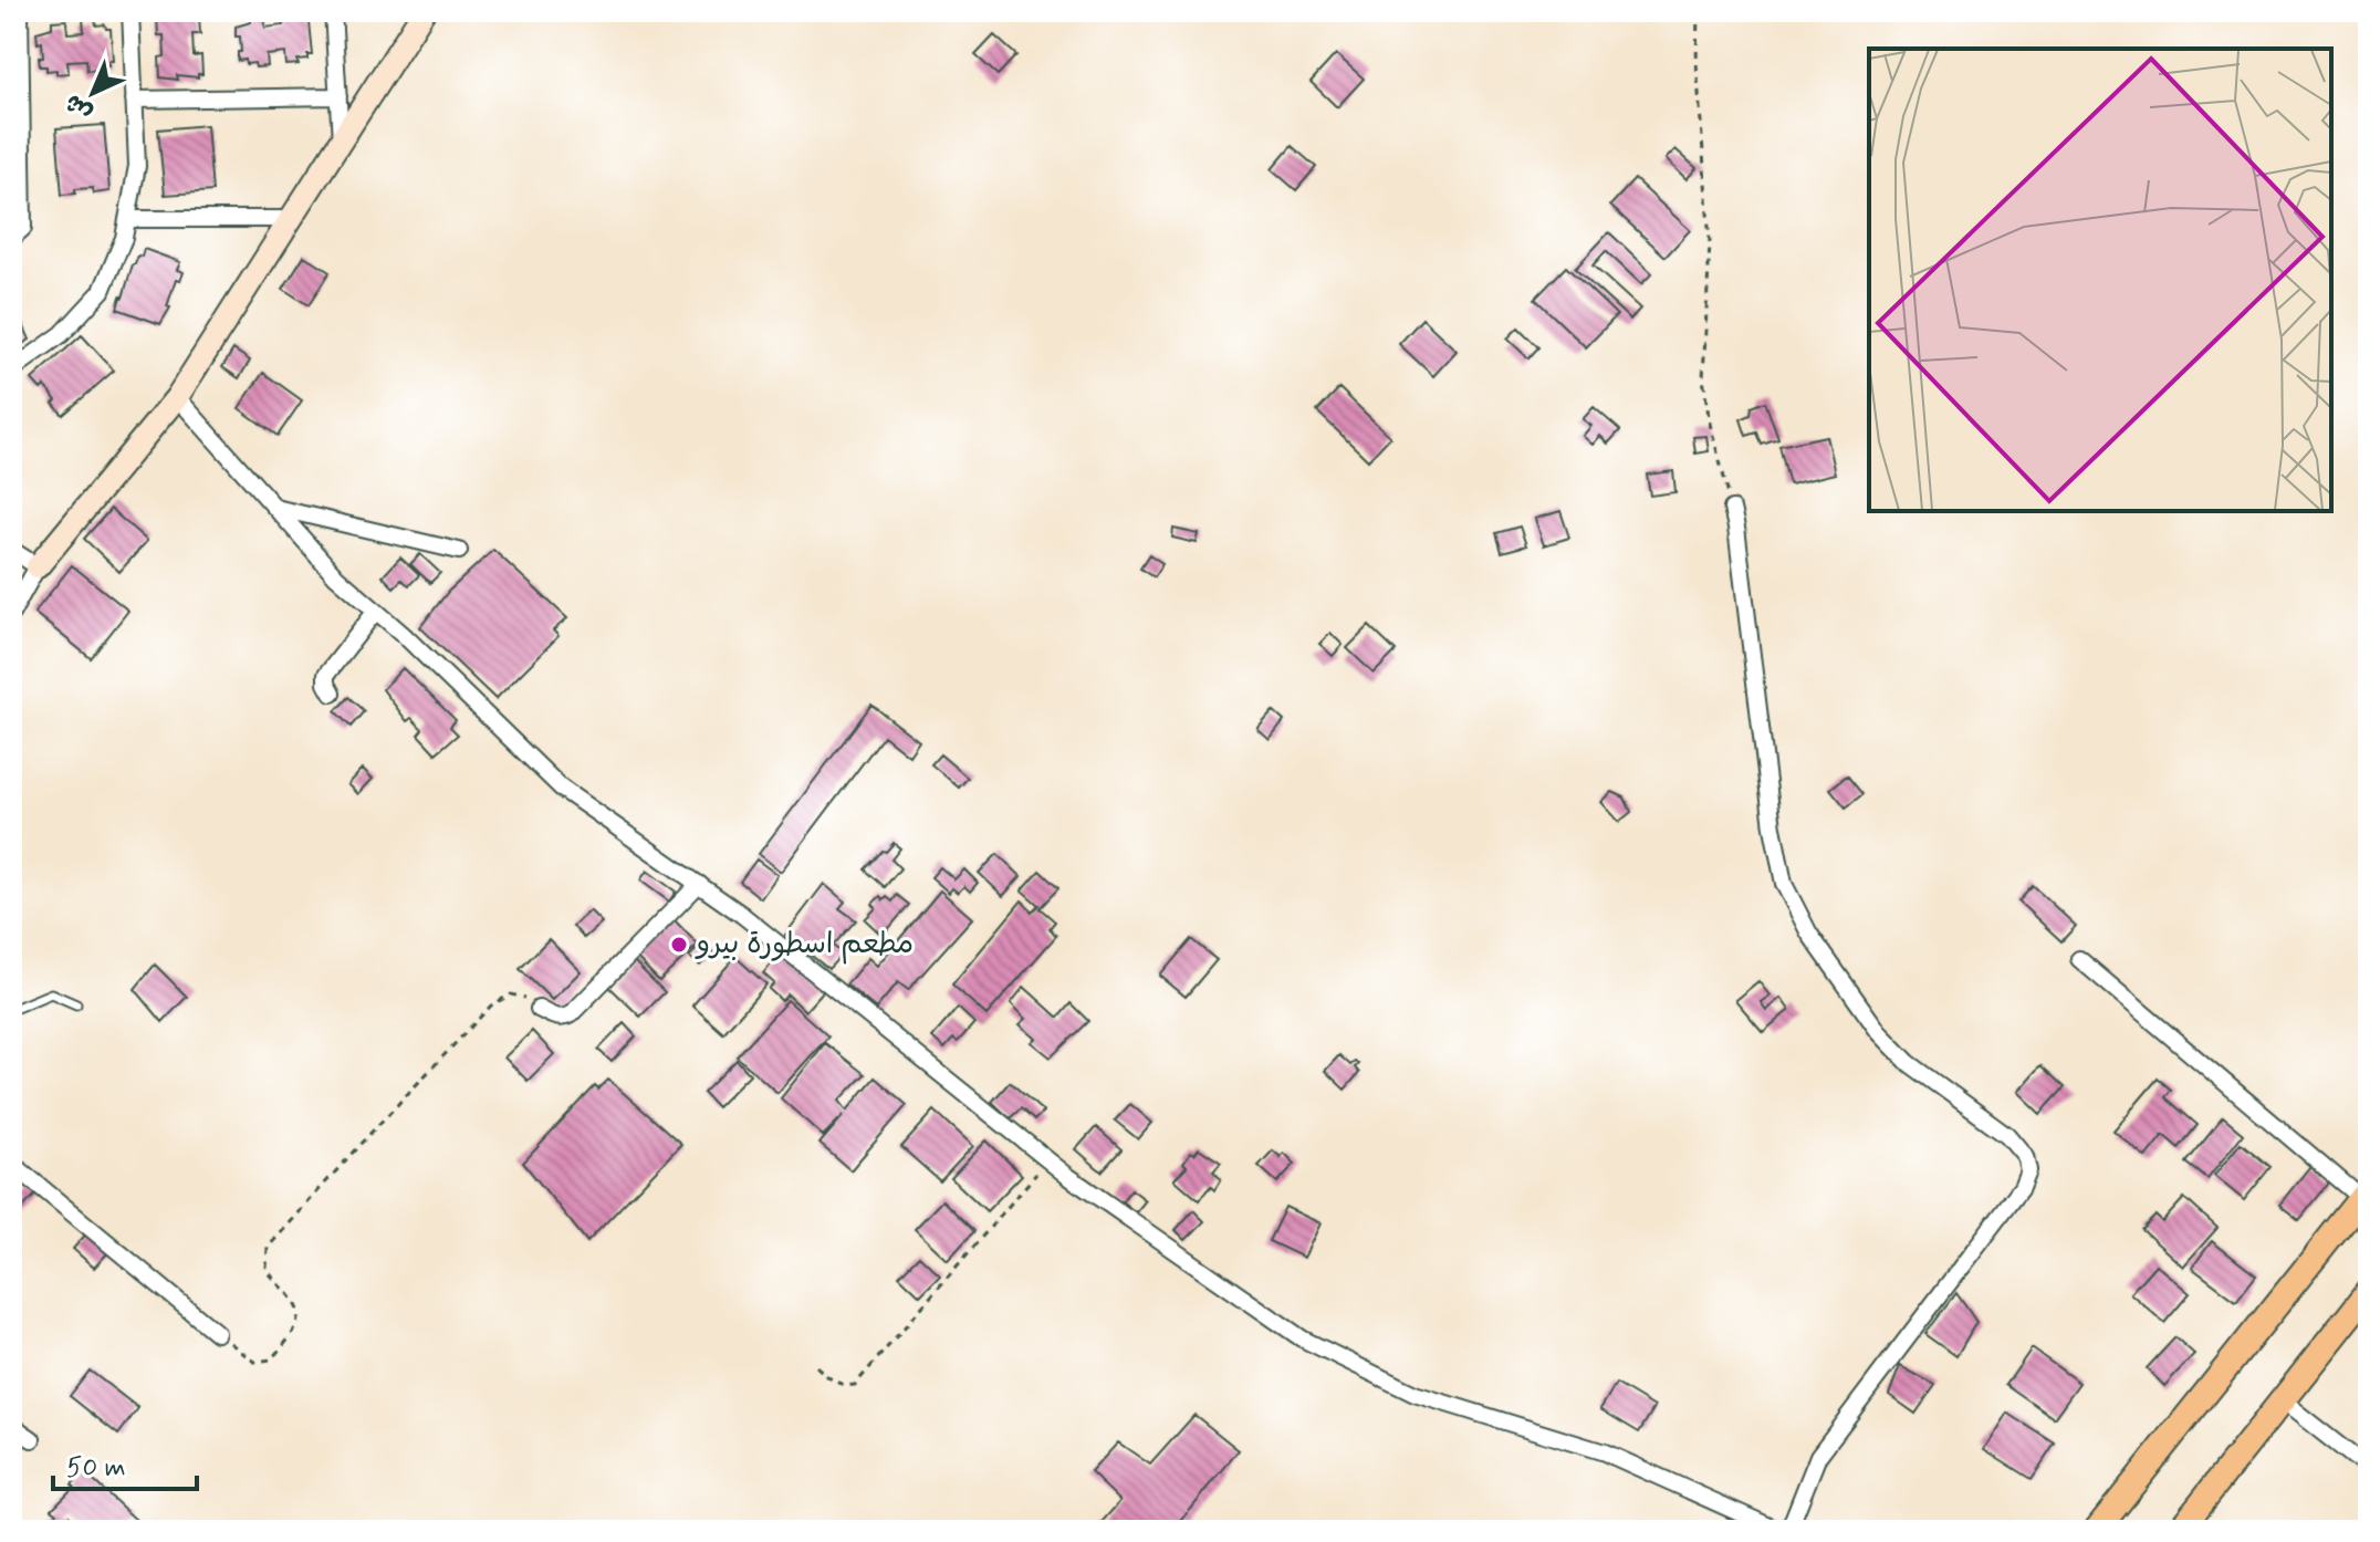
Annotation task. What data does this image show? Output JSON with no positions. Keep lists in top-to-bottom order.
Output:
{
  "places": ["مطعم اسطورة بيرو"],
  "scale_bar": "50 m",
  "north": "bottom left"
}
